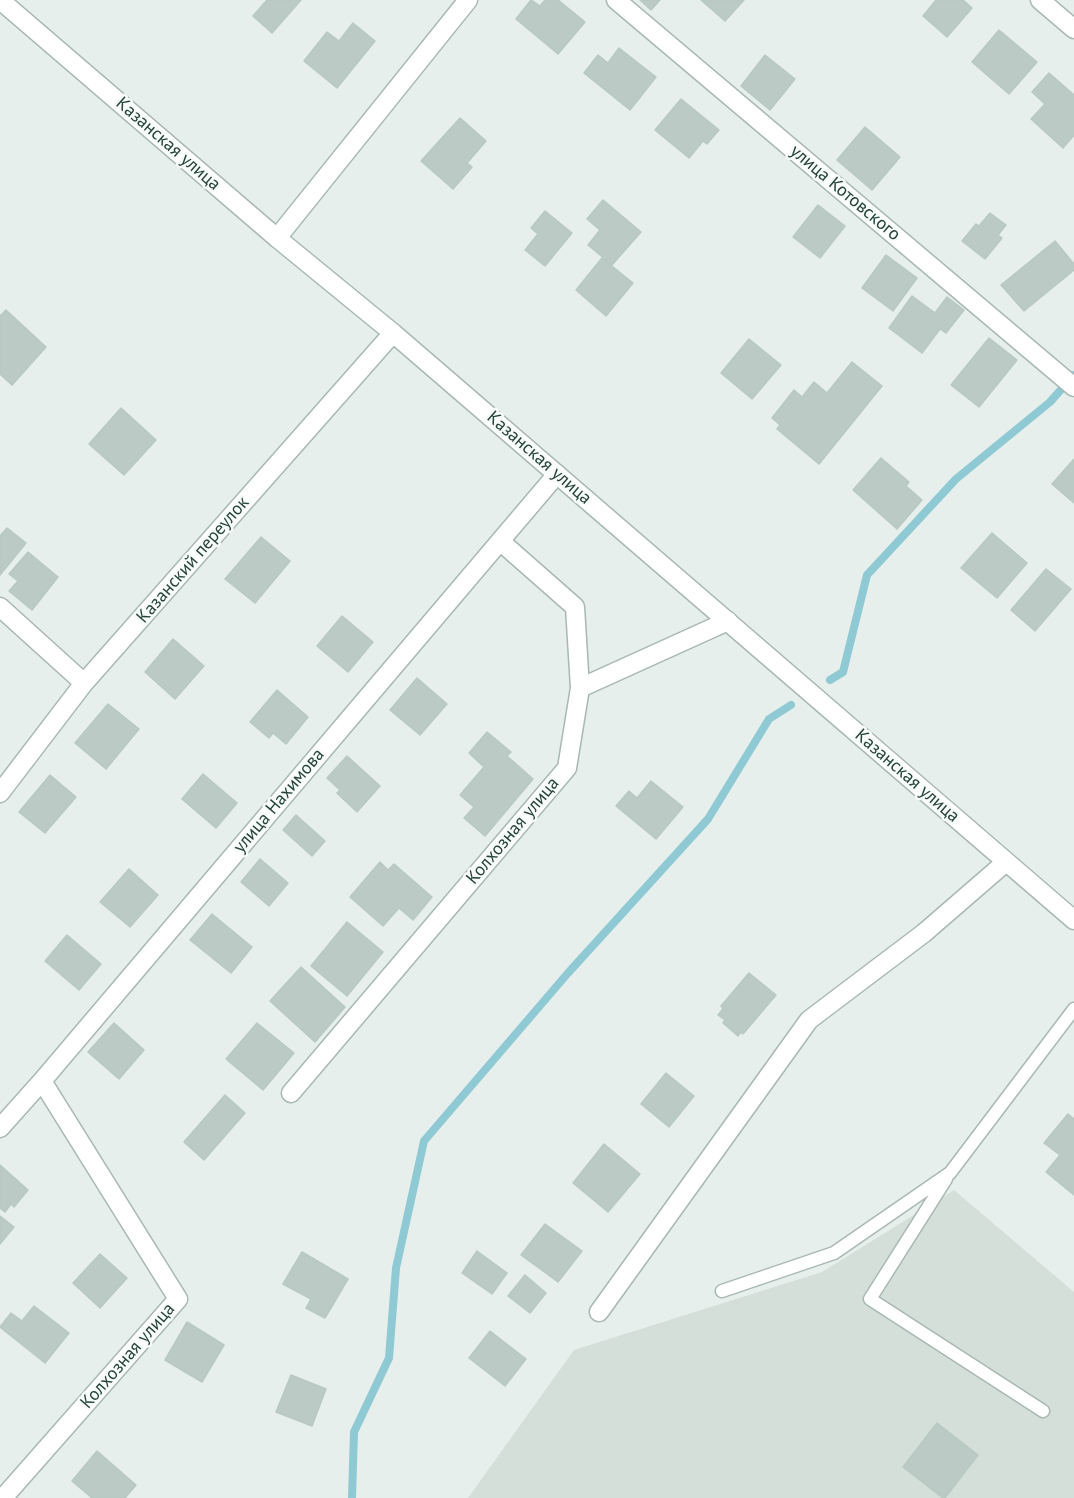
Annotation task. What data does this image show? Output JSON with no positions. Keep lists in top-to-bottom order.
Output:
{
  "streets": {
    "street": [
      "Казанская улица",
      "улица Котовского",
      "Казанский переулок",
      "улица Нахимова",
      "Колхозная улица"
    ]
  },
  "crossings": [
    ["Казанская улица", "Казанский переулок"],
    ["Казанская улица", "улица Нахимова"],
    ["улица Нахимова", "Колхозная улица"]
  ]
}
